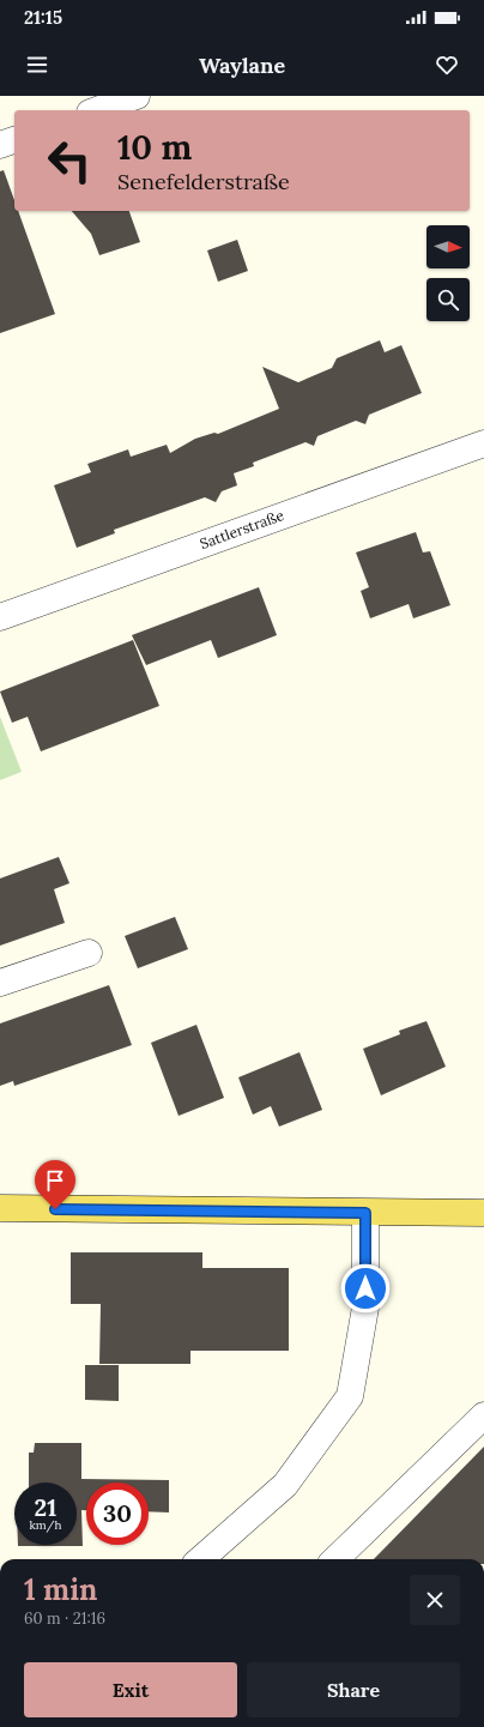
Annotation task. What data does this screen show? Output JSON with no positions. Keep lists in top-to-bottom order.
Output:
{
  "streets": {
    "street": ["Sattlerstraße"]
  },
  "north": "right",
  "page": {
    "status": "21:15",
    "header": "Waylane",
    "turn": ["10 m", "Senefelderstraße"],
    "speed": "21 km/h",
    "limit": "30",
    "heading": ["1 min", "60 m · 21:16"],
    "buttons": ["Exit", "Share"]
  }
}
